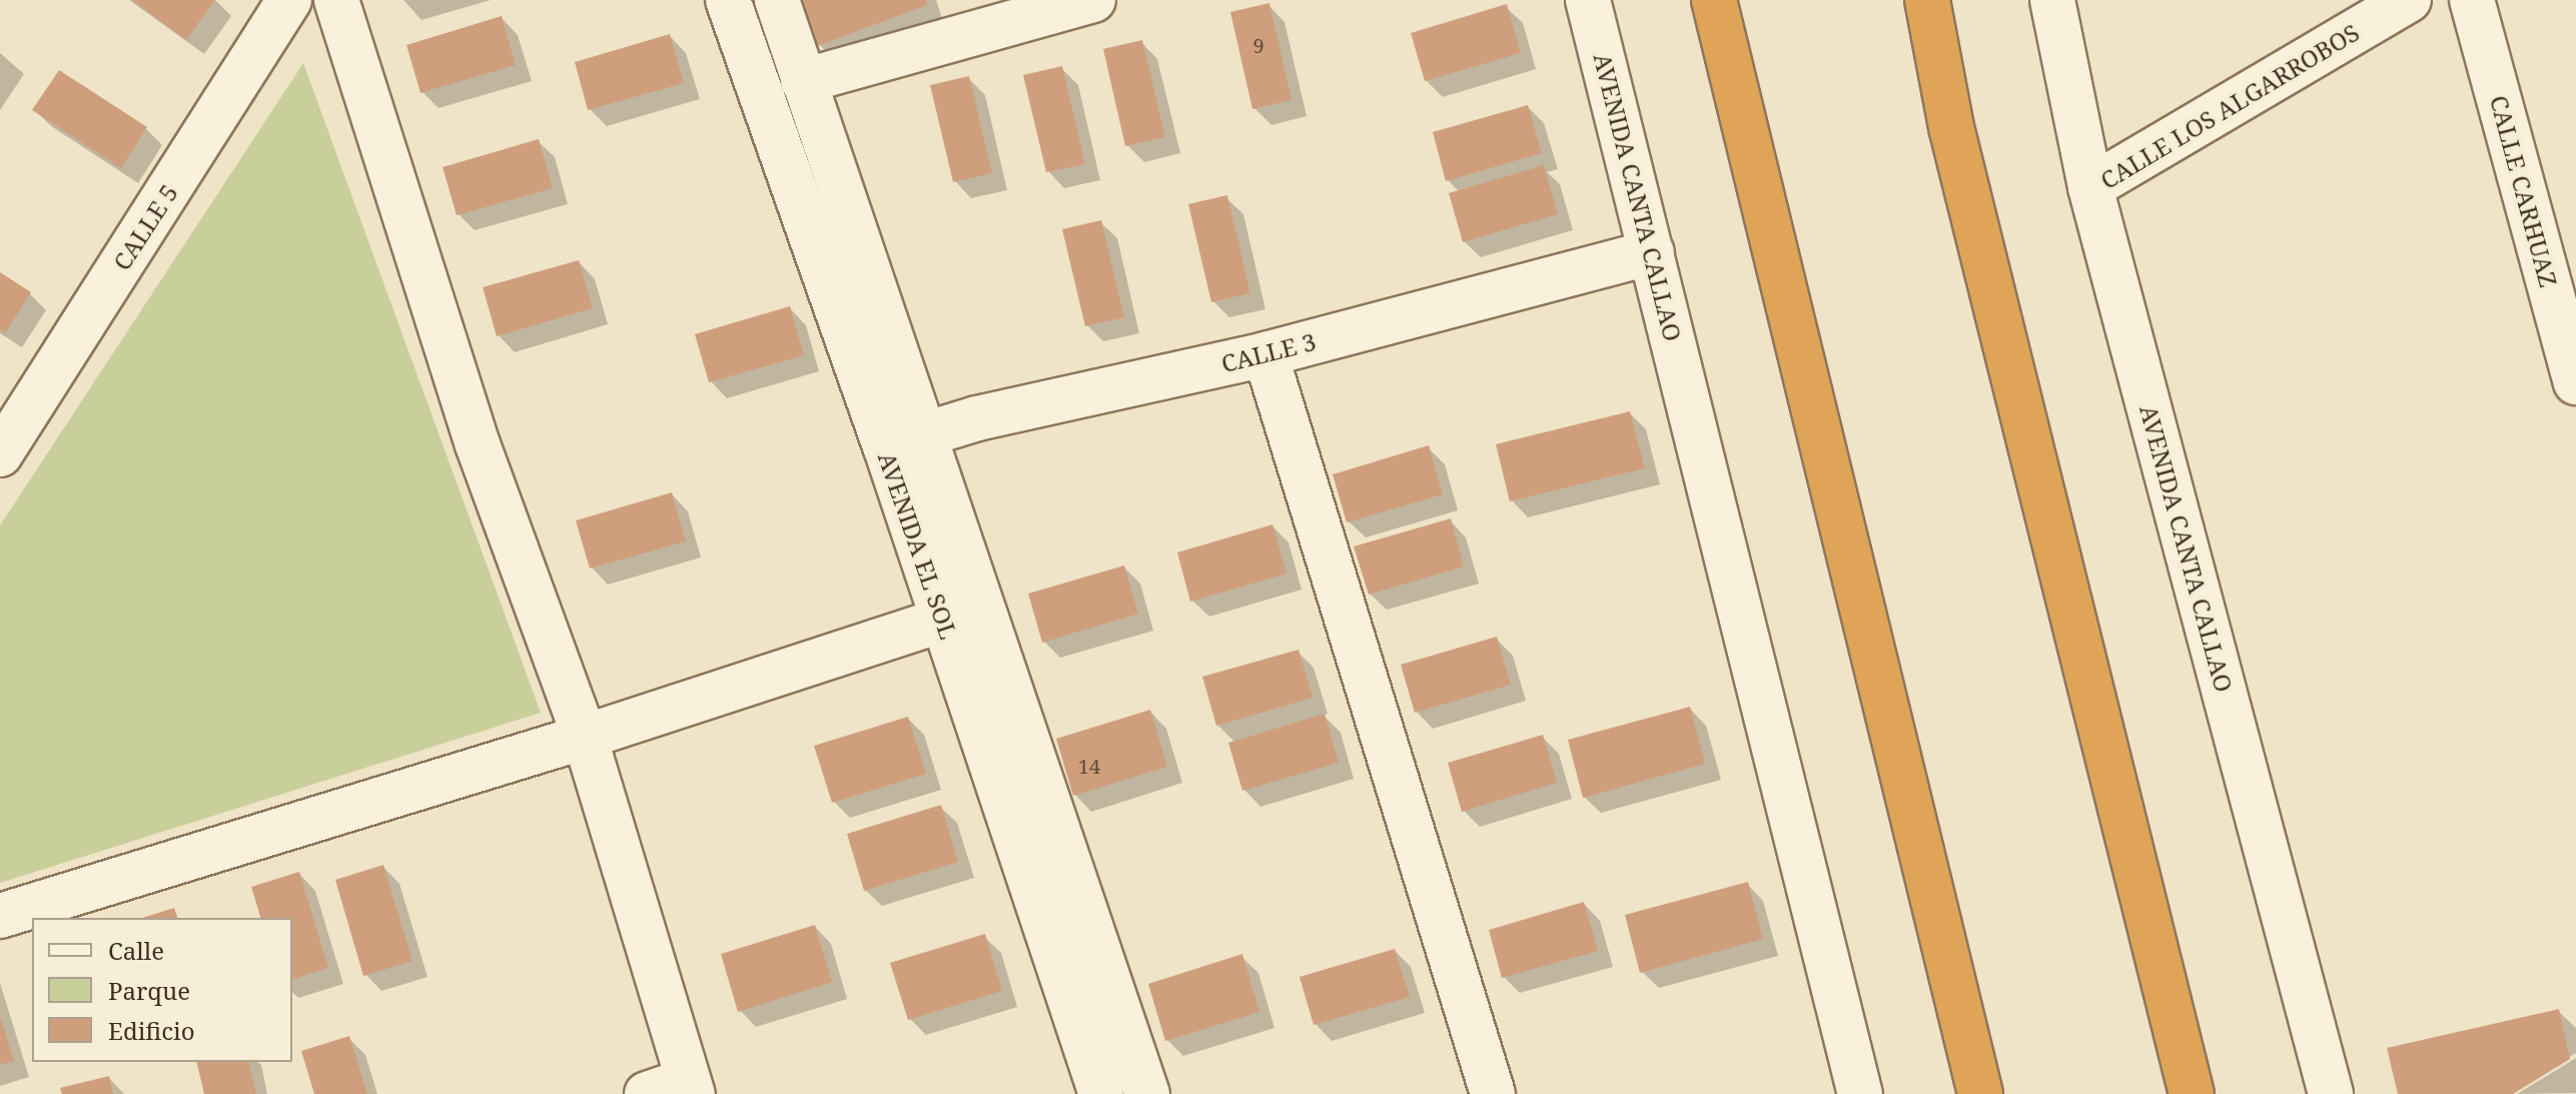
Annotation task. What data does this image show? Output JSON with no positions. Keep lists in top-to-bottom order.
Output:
{
  "streets": {
    "street": [
      "CALLE LOS ALGARROBOS",
      "CALLE CARHUAZ",
      "AVENIDA CANTA CALLAO",
      "CALLE 5",
      "CALLE 3",
      "AVENIDA EL SOL"
    ]
  },
  "crossings": [
    ["CALLE LOS ALGARROBOS", "AVENIDA CANTA CALLAO"],
    ["AVENIDA CANTA CALLAO", "CALLE 3"],
    ["CALLE 3", "AVENIDA EL SOL"]
  ],
  "house_numbers": ["9", "14"],
  "legend": ["Calle", "Parque", "Edificio"]
}
